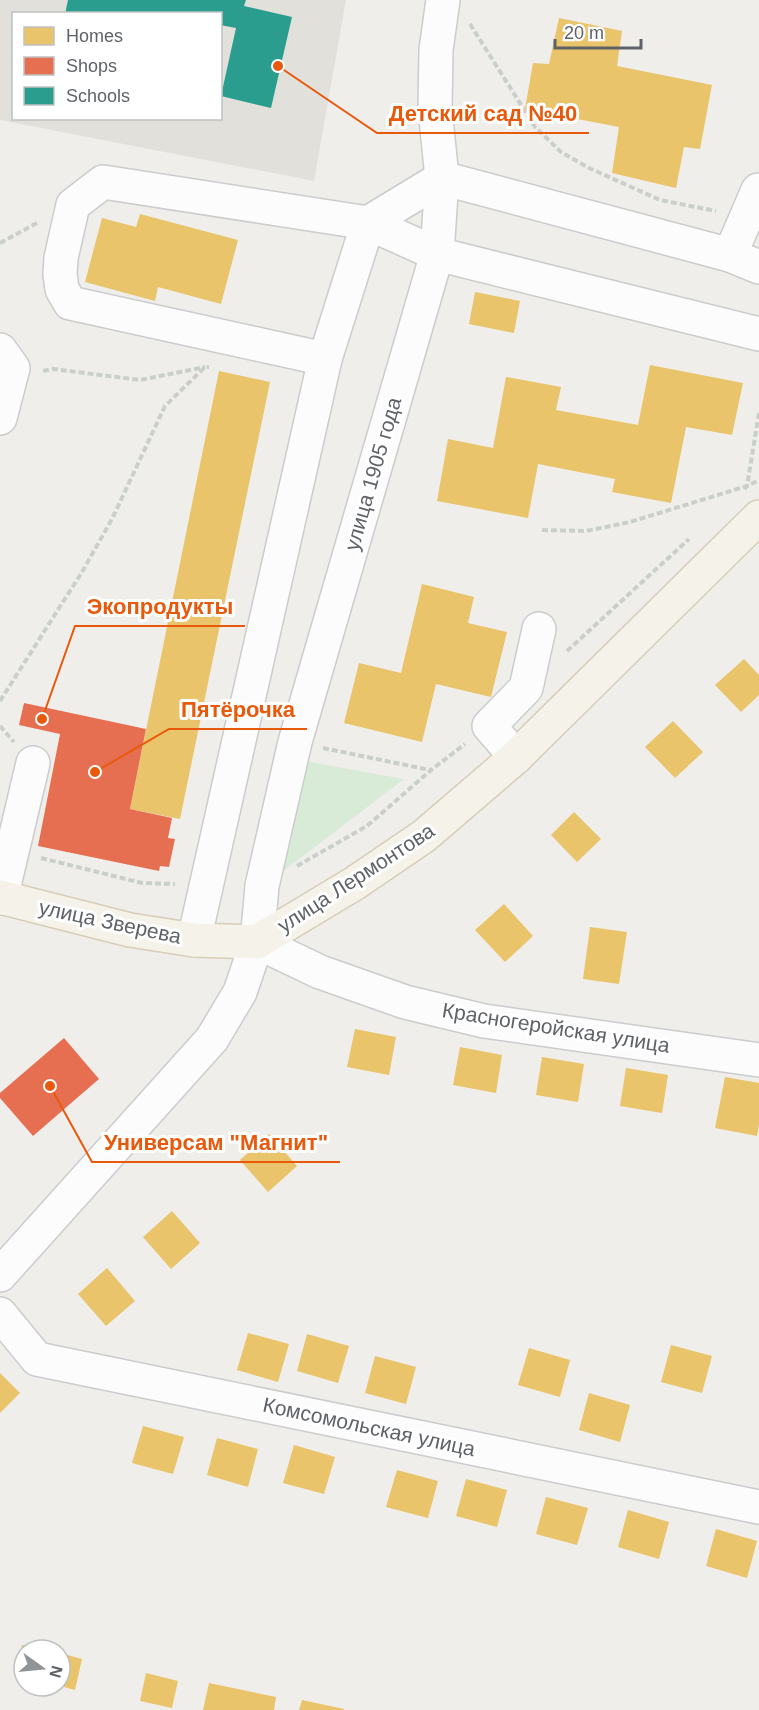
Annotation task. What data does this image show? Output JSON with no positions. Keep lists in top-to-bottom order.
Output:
{
  "streets": {
    "main road": ["улица Лермонтова", "улица Зверева"],
    "street": ["улица 1905 года", "Красногеройская улица", "Комсомольская улица"]
  },
  "crossings": [
    ["улица 1905 года", "улица Лермонтова"],
    ["улица 1905 года", "улица Зверева"],
    ["улица 1905 года", "Красногеройская улица"],
    ["улица Лермонтова", "улица Зверева"],
    ["улица Лермонтова", "Красногеройская улица"],
    ["улица Зверева", "Красногеройская улица"]
  ],
  "places": [
    "Детский сад №40",
    "Экопродукты",
    "Пятёрочка",
    "Универсам \"Магнит\""
  ],
  "legend": ["Homes", "Shops", "Schools"],
  "scale_bar": "20 m",
  "north": "right"
}
